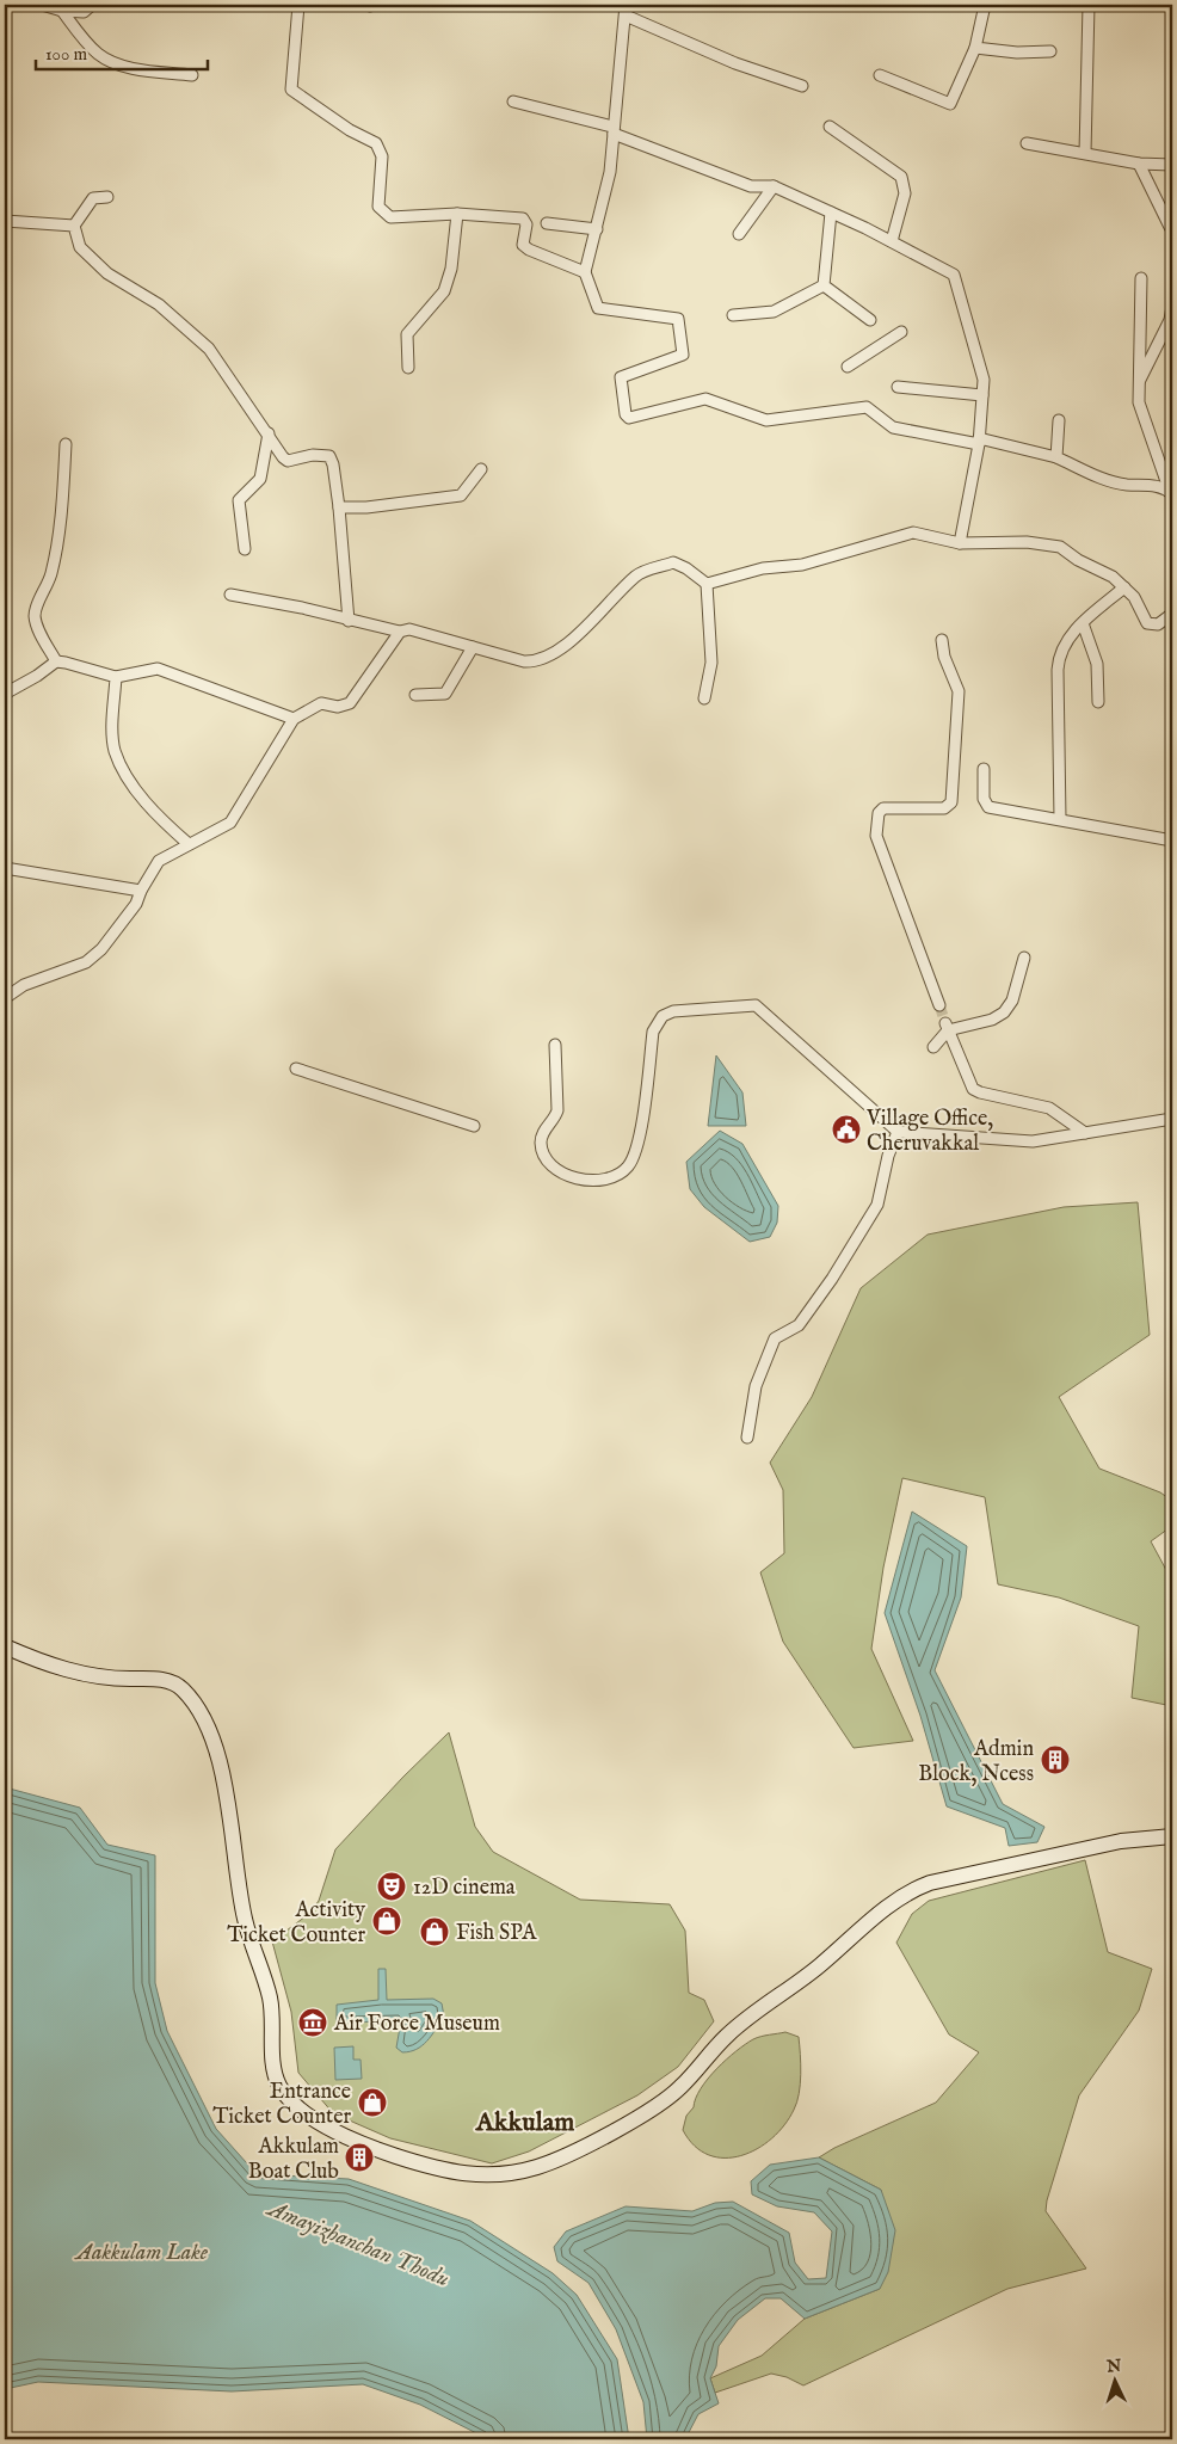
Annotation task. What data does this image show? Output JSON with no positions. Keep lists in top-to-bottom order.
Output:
{
  "districts": ["Akkulam"],
  "water": ["Amayizhanchan Thodu", "Aakkulam Lake"],
  "places": {
    "public building": ["Village Office, Cheruvakkal"],
    "building": ["Admin Block, Ncess", "Akkulam Boat Club"],
    "theatre": ["12D cinema"],
    "shop": ["Activity Ticket Counter", "Fish SPA", "Entrance Ticket Counter"],
    "museum": ["Air Force Museum"]
  },
  "scale_bar": "100 m",
  "north": "top"
}
